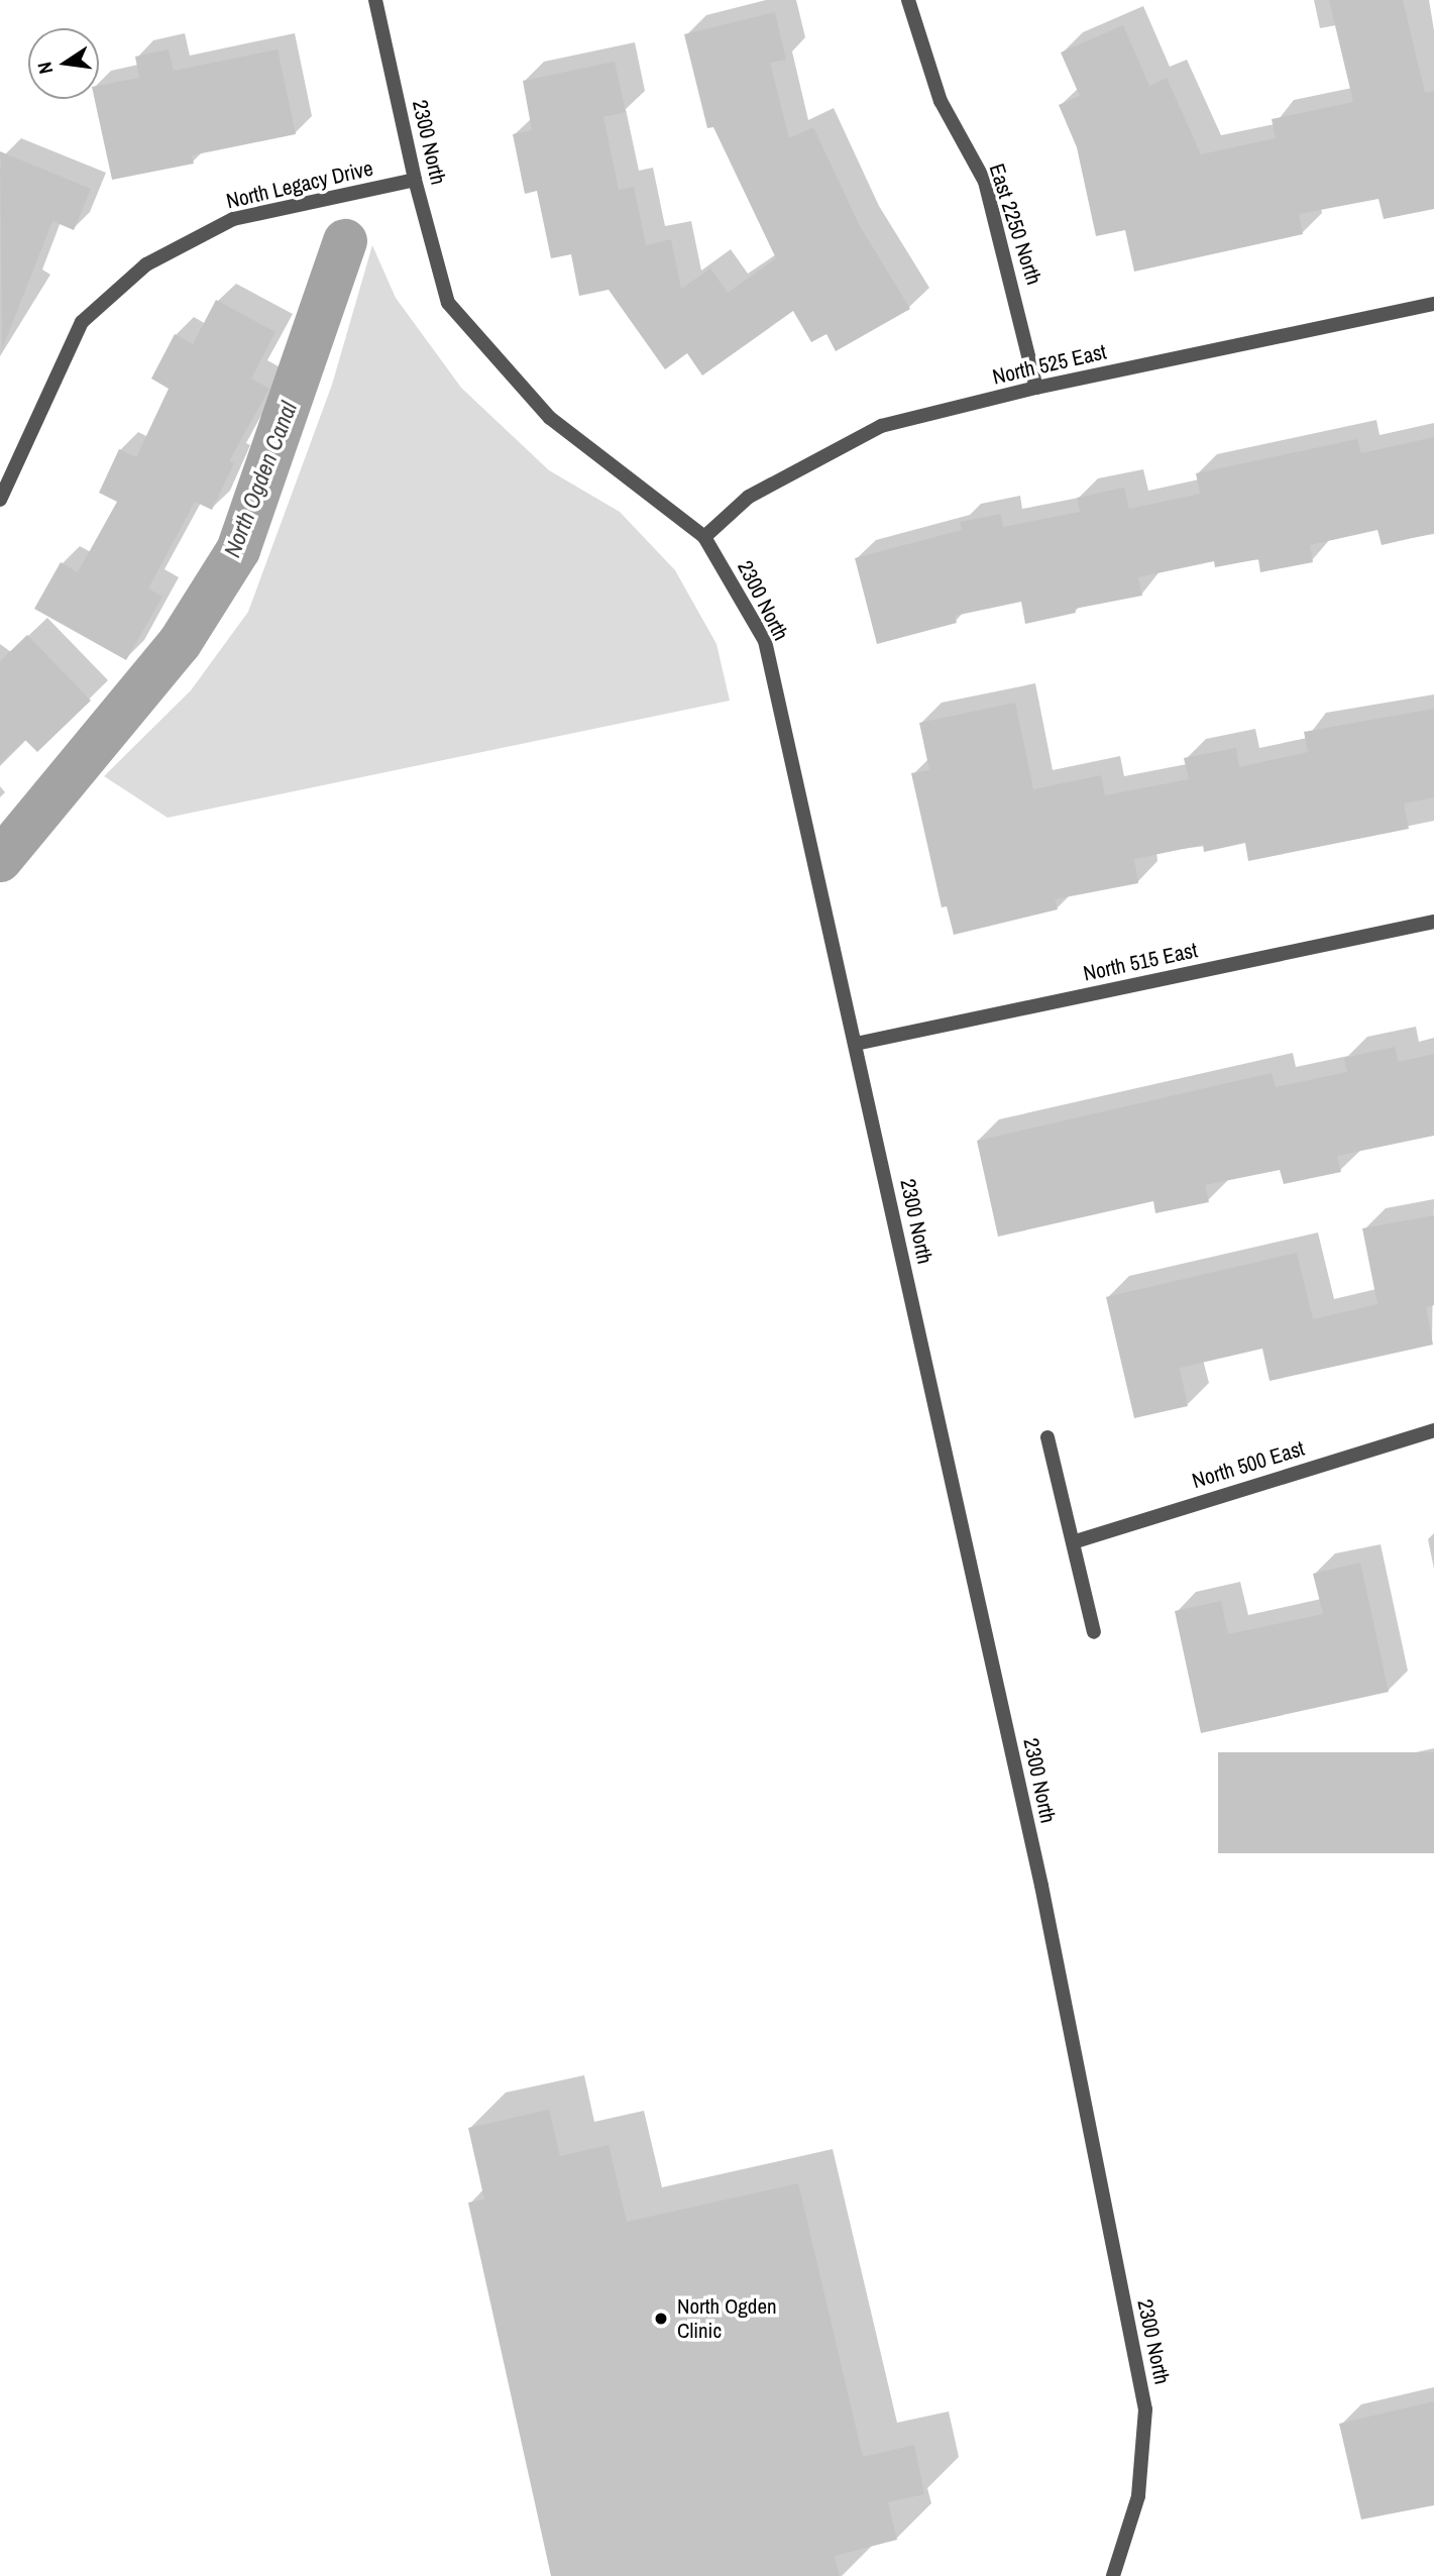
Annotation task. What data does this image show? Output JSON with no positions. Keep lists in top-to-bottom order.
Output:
{
  "streets": {
    "street": [
      "2300 North",
      "North Legacy Drive",
      "East 2250 North",
      "North 525 East",
      "North 515 East",
      "North 500 East"
    ]
  },
  "crossings": [
    ["2300 North", "North Legacy Drive"],
    ["2300 North", "North 525 East"],
    ["2300 North", "North 515 East"],
    ["East 2250 North", "North 525 East"]
  ],
  "water": ["North Ogden Canal"],
  "places": ["North Ogden Clinic"],
  "north": "left"
}
